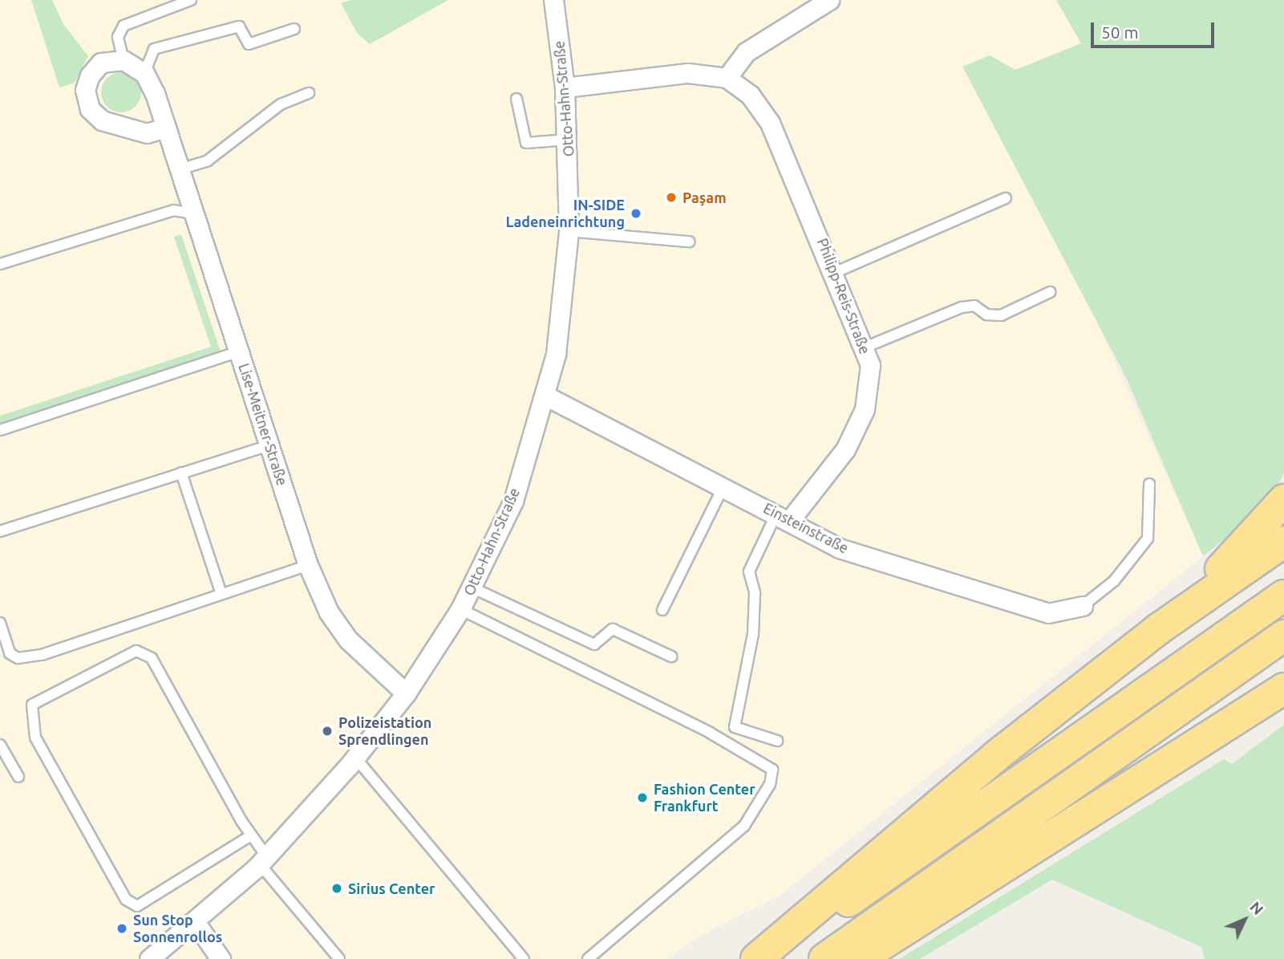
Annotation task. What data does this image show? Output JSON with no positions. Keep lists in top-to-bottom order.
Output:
{
  "streets": {
    "street": [
      "Otto-Hahn-Straße",
      "Philipp-Reis-Straße",
      "Lise-Meitner-Straße",
      "Einsteinstraße"
    ]
  },
  "crossings": [
    ["Otto-Hahn-Straße", "Philipp-Reis-Straße"],
    ["Otto-Hahn-Straße", "Lise-Meitner-Straße"],
    ["Otto-Hahn-Straße", "Einsteinstraße"],
    ["Philipp-Reis-Straße", "Einsteinstraße"]
  ],
  "places": [
    "Paşam",
    "IN-SIDE Ladeneinrichtung",
    "Polizeistation Sprendlingen",
    "Fashion Center Frankfurt",
    "Sirius Center",
    "Sun Stop Sonnenrollos"
  ],
  "scale_bar": "50 m",
  "north": "top right"
}
